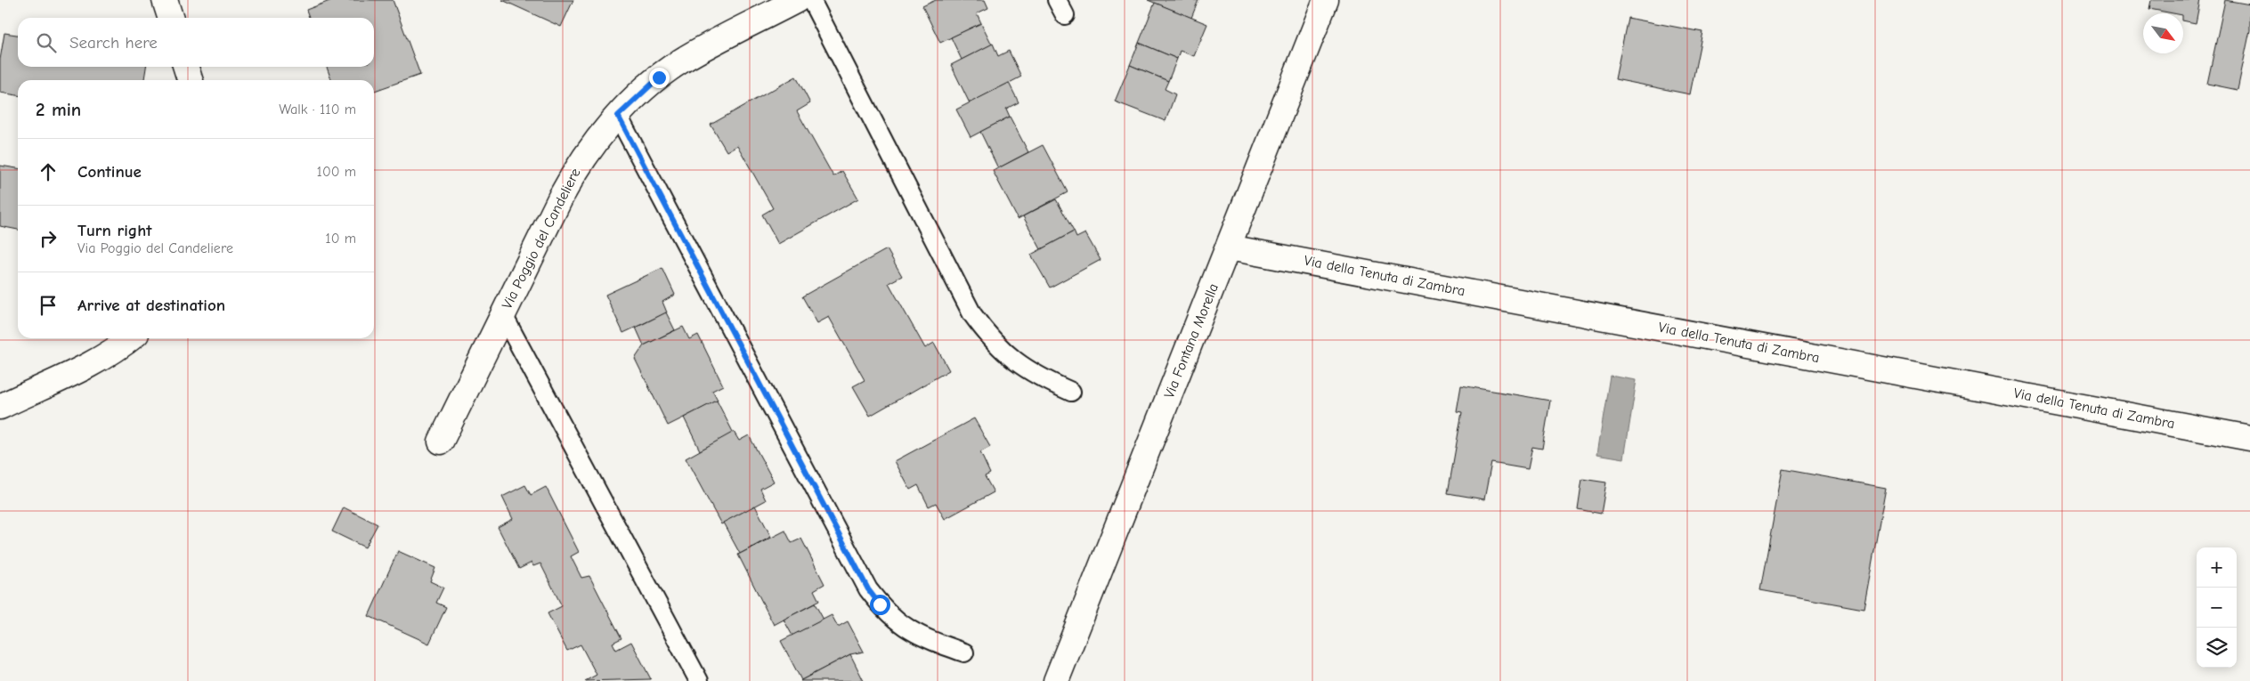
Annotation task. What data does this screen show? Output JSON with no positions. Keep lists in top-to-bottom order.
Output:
{
  "streets": {
    "street": ["Via Poggio del Candeliere", "Via della Tenuta di Zambra", "Via Fontana Morella"]
  },
  "crossings": [
    ["Via della Tenuta di Zambra", "Via Fontana Morella"]
  ],
  "north": "bottom right",
  "page": {
    "search": "Search here",
    "heading": ["2 min", "Walk · 110 m"],
    "list": [
      ["Continue", "100 m"],
      ["Turn right", "Via Poggio del Candeliere", "10 m"],
      "Arrive at destination"
    ],
    "map_buttons": ["+", "−"]
  }
}
